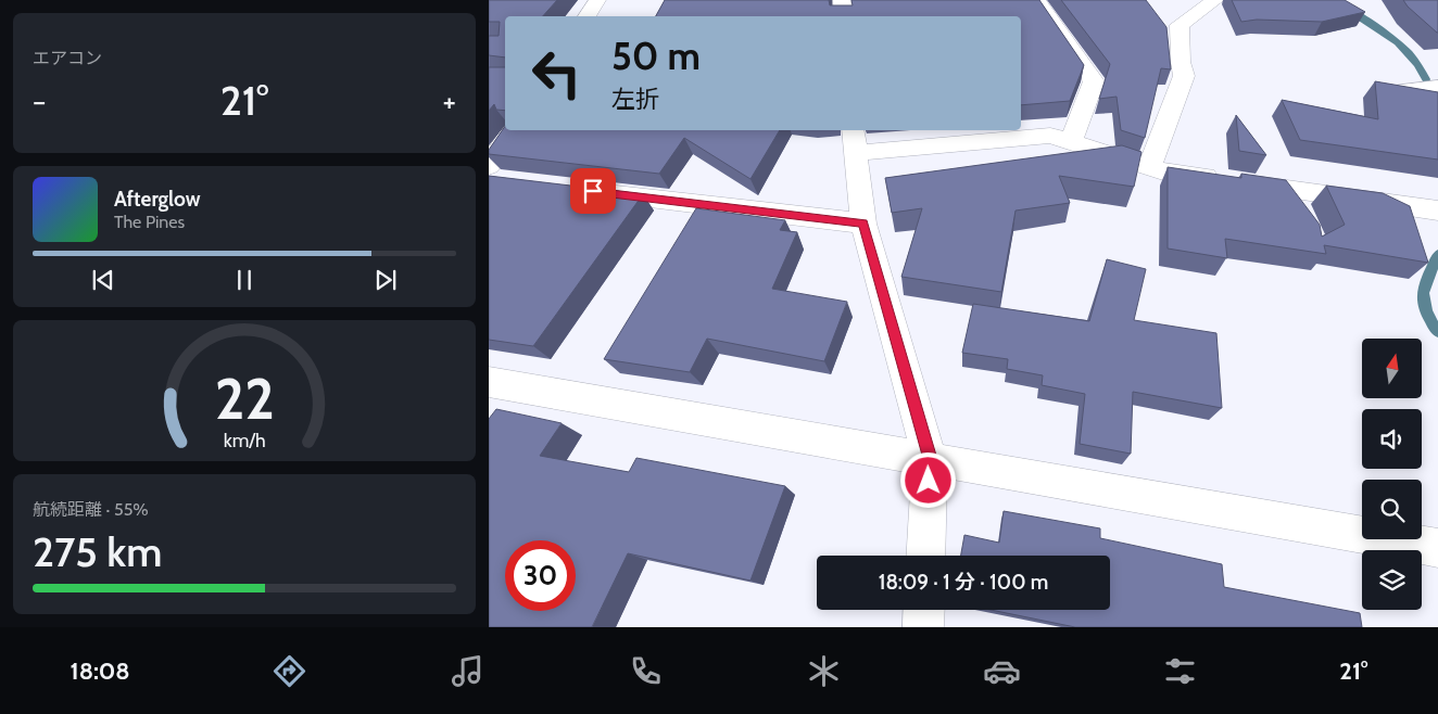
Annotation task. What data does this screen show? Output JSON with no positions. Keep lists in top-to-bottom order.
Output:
{
  "north": "top",
  "page": {
    "tile": [
      "エアコン",
      ["航続距離 · 55%", "275 km"]
    ],
    "turn": ["50 m", "左折"],
    "heat": ["−", "21°", "+"],
    "song": ["Afterglow", "The Pines"],
    "limit": "30",
    "trip": "18:09 · 1 分 · 100 m",
    "tabs": ["18:08", "21°"],
    "gauge": ["22", "km/h"]
  }
}
